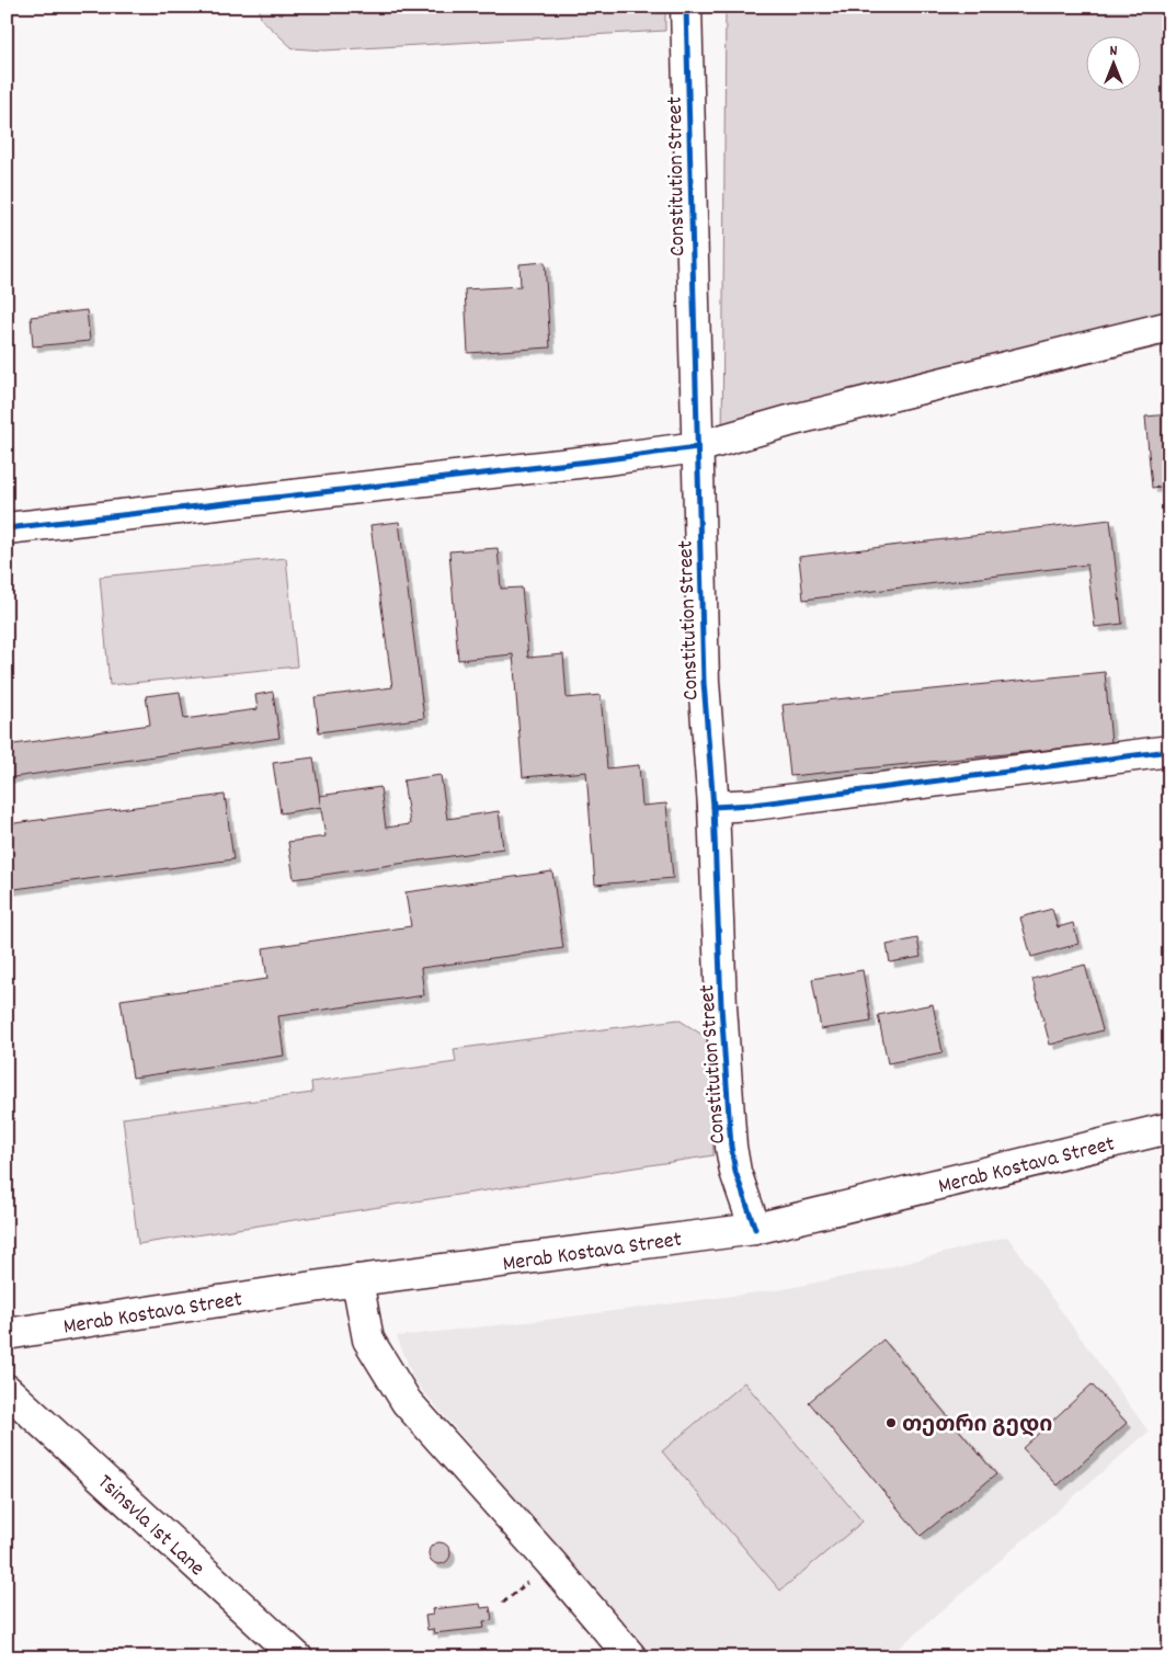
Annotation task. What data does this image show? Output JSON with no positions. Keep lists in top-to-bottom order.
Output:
{
  "streets": {
    "street": ["Constitution Street", "Merab Kostava Street", "Tsinsvla 1st Lane"]
  },
  "crossings": [
    ["Constitution Street", "Merab Kostava Street"]
  ],
  "places": ["თეთრი გედი"],
  "north": "top"
}
